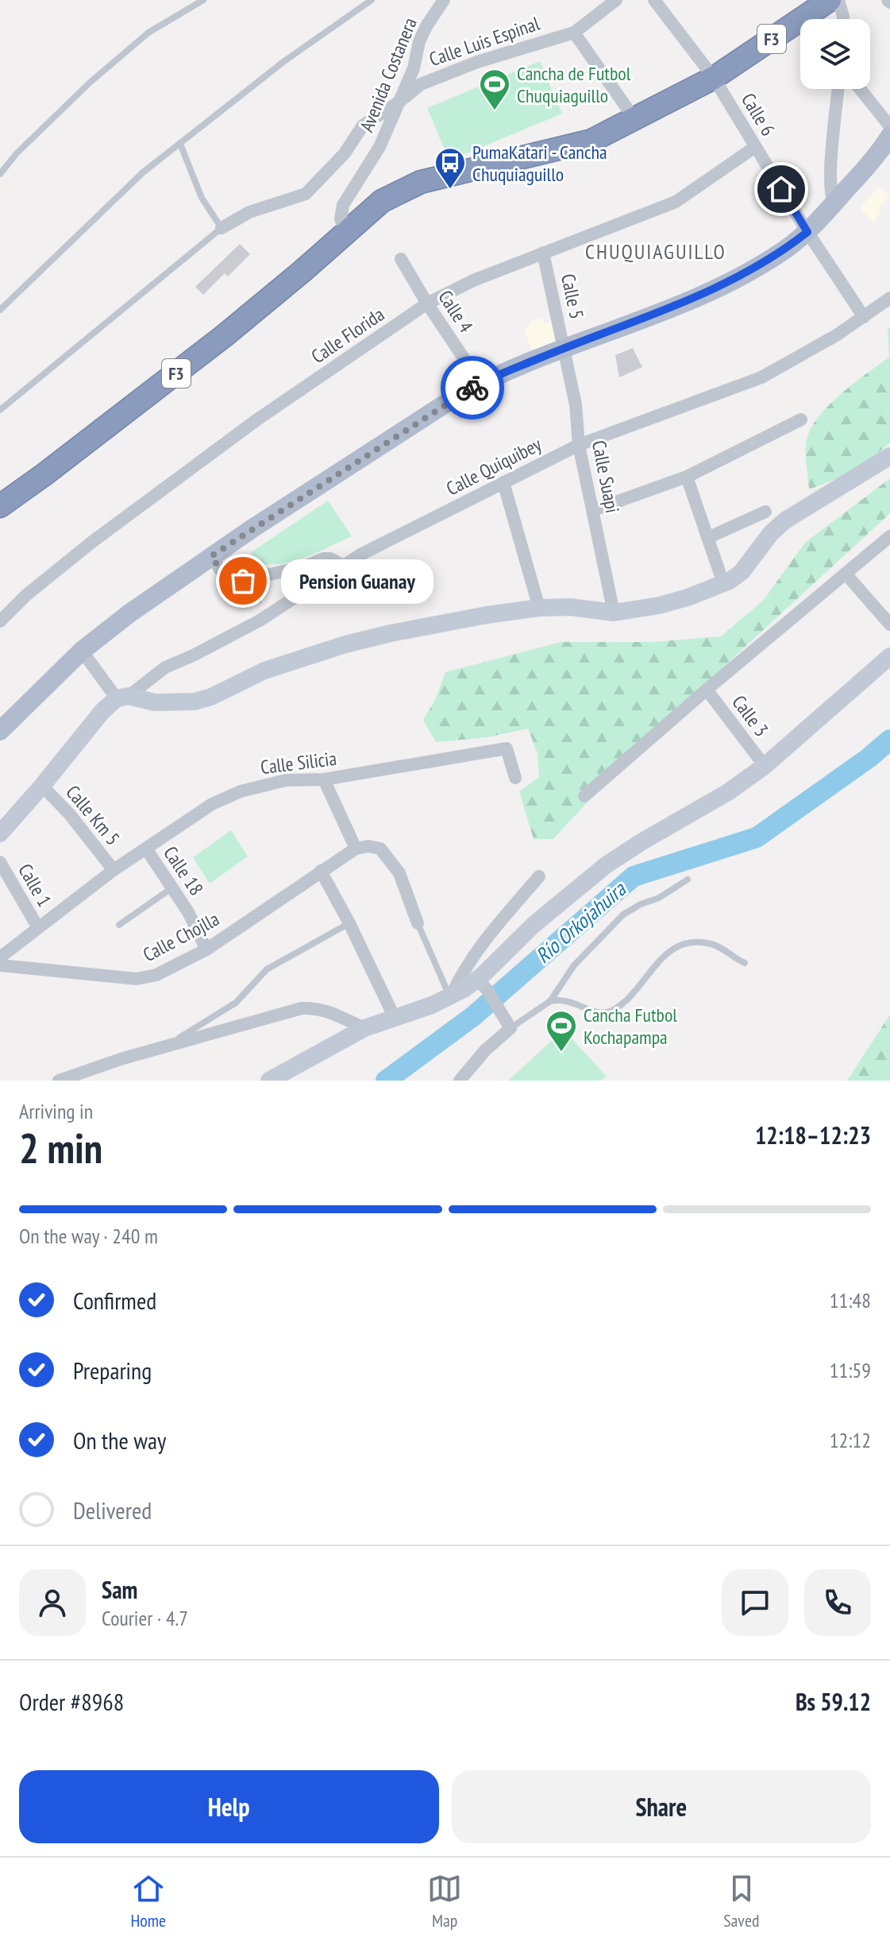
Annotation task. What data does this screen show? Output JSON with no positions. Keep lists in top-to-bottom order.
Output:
{
  "streets": {
    "highway": ["F3"],
    "street": [
      "Calle Luis Espinal",
      "Avenida Costanera",
      "Calle 6",
      "Calle 5",
      "Calle 4",
      "Calle Florida",
      "Calle Quiquibey",
      "Calle Suapi",
      "Calle 3",
      "Calle Silicia",
      "Calle Km 5",
      "Calle 18",
      "Calle 1",
      "Calle Chojlla"
    ]
  },
  "crossings": [
    ["F3", "Avenida Costanera"],
    ["F3", "Calle 6"],
    ["Calle Luis Espinal", "Avenida Costanera"],
    ["Calle 6", "Calle Florida"],
    ["Calle 6", "Calle Quiquibey"],
    ["Calle 5", "Calle Florida"],
    ["Calle 5", "Calle Suapi"],
    ["Calle 4", "Calle Florida"],
    ["Calle Quiquibey", "Calle Suapi"],
    ["Calle Silicia", "Calle Km 5"],
    ["Calle Silicia", "Calle 18"],
    ["Calle Silicia", "Calle 1"],
    ["Calle 18", "Calle Chojlla"]
  ],
  "districts": ["CHUQUIAGUILLO"],
  "water": ["Río Orkojahuira"],
  "places": {
    "sports": ["Cancha de Futbol Chuquiaguillo", "Cancha Futbol Kochapampa"],
    "bus stop": ["PumaKatari - Cancha Chuquiaguillo"],
    "other": ["Pension Guanay"]
  },
  "page": {
    "bubble": "Pension Guanay",
    "heading": ["2 min", "Arriving in", "12:18–12:23"],
    "panel": [
      "Sam",
      "Courier · 4.7",
      "Order #8968",
      "Bs 59.12"
    ],
    "bar": "On the way · 240 m",
    "list": [
      ["Confirmed", "11:48"],
      ["Preparing", "11:59"],
      ["On the way", "12:12"],
      "Delivered"
    ],
    "buttons": ["Help", "Share"],
    "tabs": ["Home", "Map", "Saved"]
  }
}
